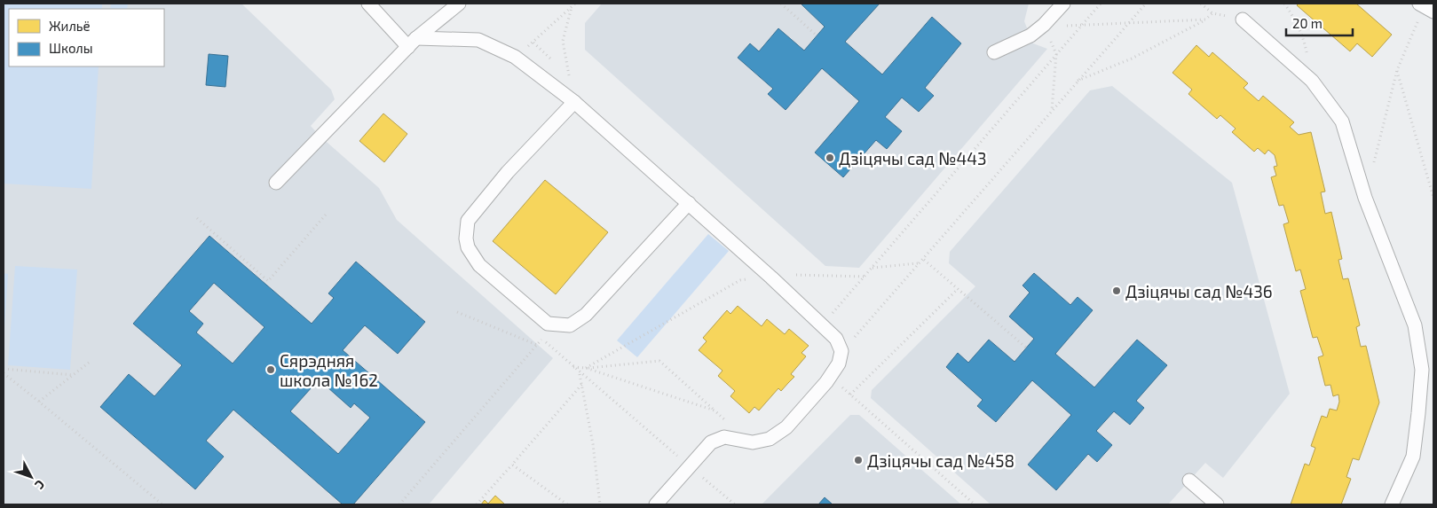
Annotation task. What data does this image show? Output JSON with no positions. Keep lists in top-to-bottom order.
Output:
{
  "places": [
    "Дзіцячы сад №443",
    "Дзіцячы сад №436",
    "Сярэдняя школа №162",
    "Дзіцячы сад №458"
  ],
  "legend": ["Жильё", "Школы"],
  "scale_bar": "20 m",
  "north": "bottom right"
}
